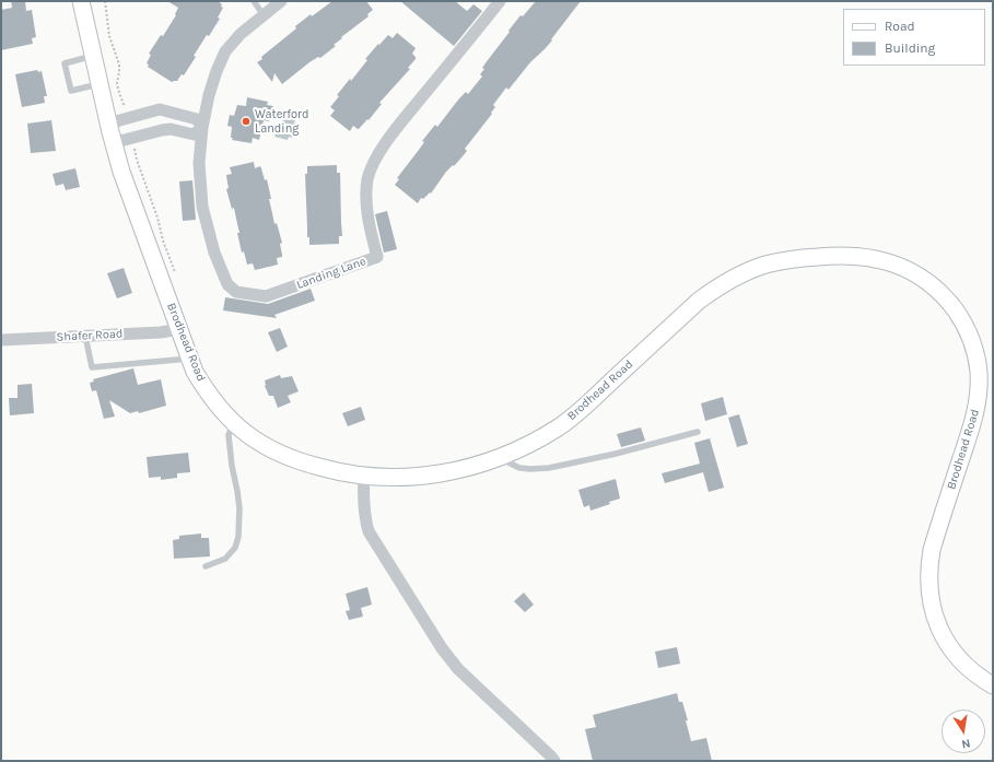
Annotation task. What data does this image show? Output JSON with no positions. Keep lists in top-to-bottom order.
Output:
{
  "streets": {
    "main road": ["Brodhead Road"],
    "street": ["Landing Lane", "Shafer Road"]
  },
  "crossings": [
    ["Shafer Road", "Brodhead Road"]
  ],
  "places": ["Waterford Landing"],
  "legend": ["Road", "Building"],
  "north": "bottom"
}
